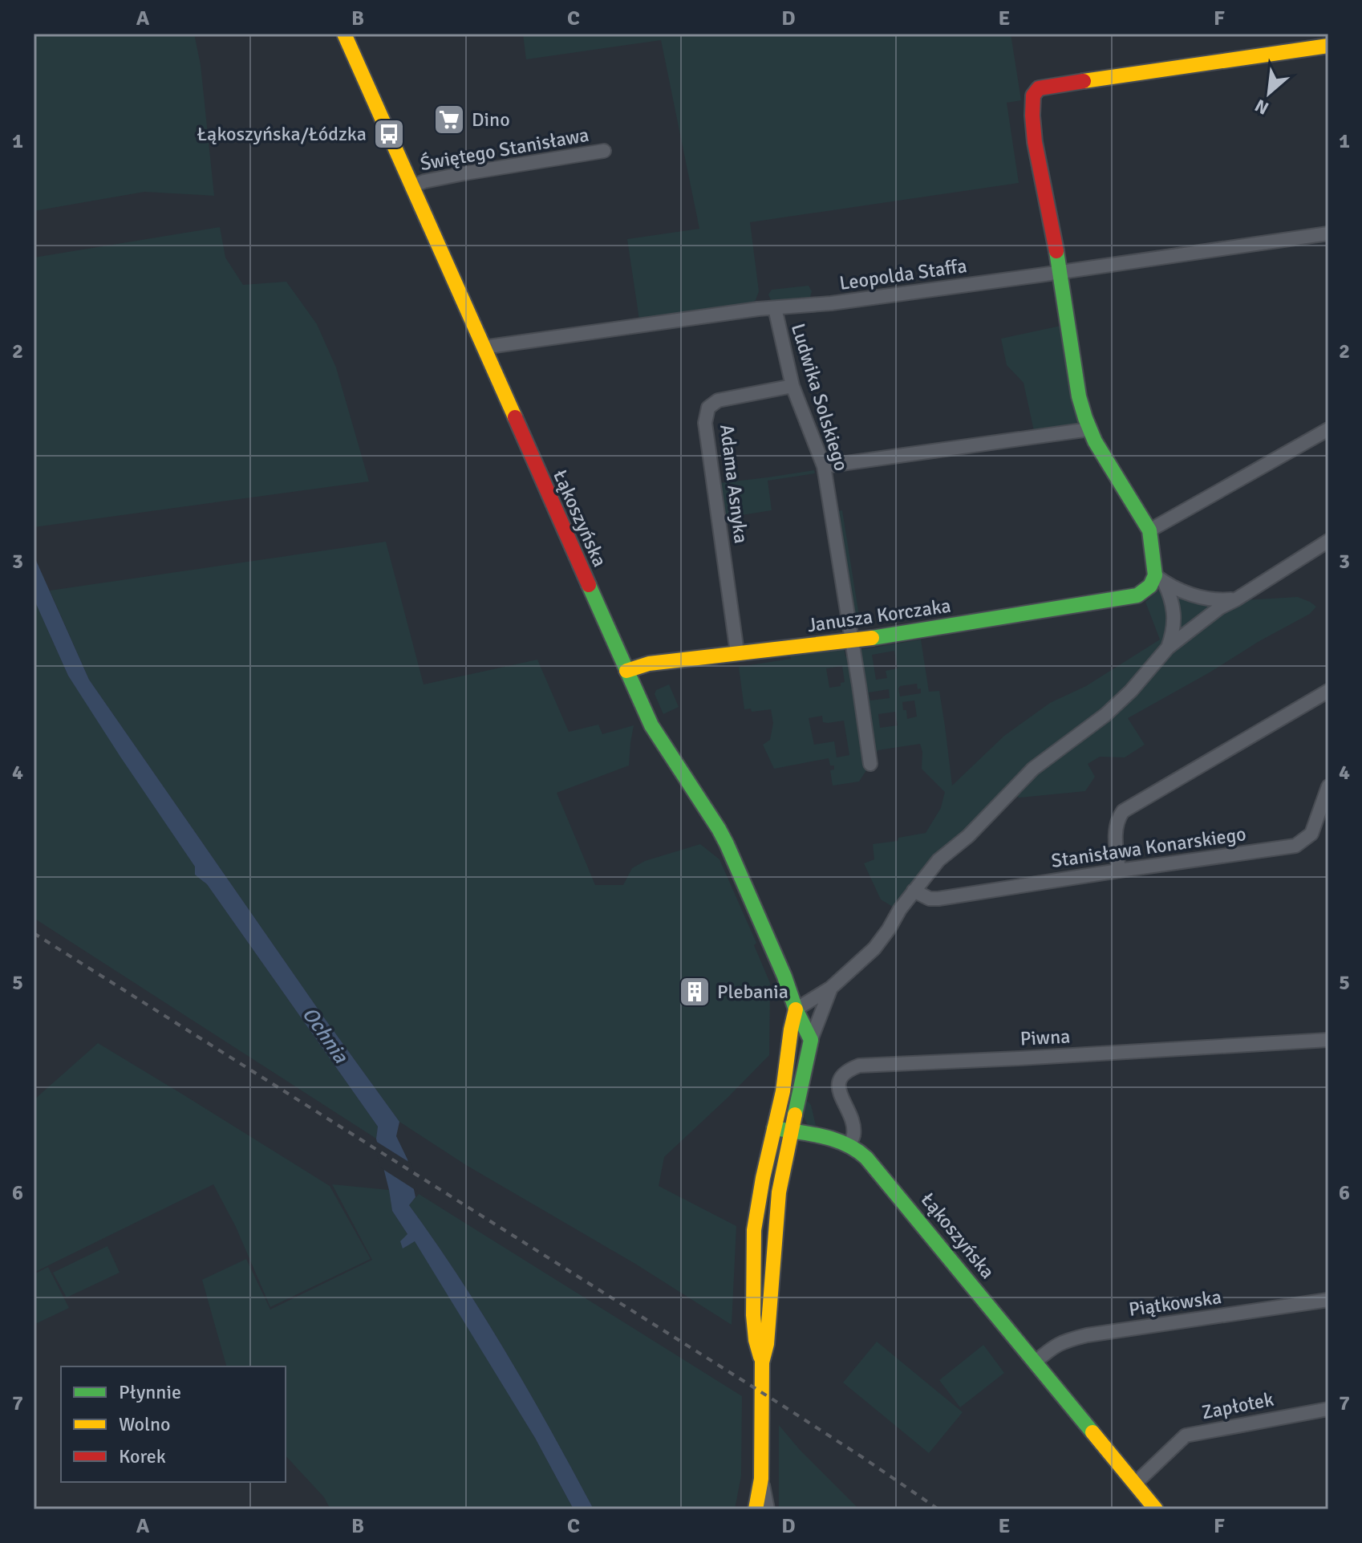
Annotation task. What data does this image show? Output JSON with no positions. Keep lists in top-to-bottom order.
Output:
{
  "streets": {
    "street": [
      "Świętego Stanisława",
      "Leopolda Staffa",
      "Ludwika Solskiego",
      "Adama Asnyka",
      "Łąkoszyńska",
      "Janusza Korczaka",
      "Stanisława Konarskiego",
      "Piwna",
      "Piątkowska",
      "Zapłotek"
    ]
  },
  "crossings": [
    ["Świętego Stanisława", "Łąkoszyńska"],
    ["Leopolda Staffa", "Ludwika Solskiego"],
    ["Leopolda Staffa", "Łąkoszyńska"],
    ["Ludwika Solskiego", "Adama Asnyka"],
    ["Ludwika Solskiego", "Janusza Korczaka"],
    ["Adama Asnyka", "Janusza Korczaka"],
    ["Łąkoszyńska", "Janusza Korczaka"],
    ["Łąkoszyńska", "Piwna"],
    ["Łąkoszyńska", "Piątkowska"],
    ["Łąkoszyńska", "Zapłotek"]
  ],
  "water": ["Ochnia"],
  "places": {
    "supermarket": ["Dino"],
    "bus stop": ["Łąkoszyńska/Łódzka"],
    "building": ["Plebania"]
  },
  "legend": ["Płynnie", "Wolno", "Korek"],
  "north": "bottom left",
  "grid": {
    "columns": [
      "A",
      "B",
      "C",
      "D",
      "E",
      "F"
    ],
    "rows": [
      "1",
      "2",
      "3",
      "4",
      "5",
      "6",
      "7"
    ]
  }
}
